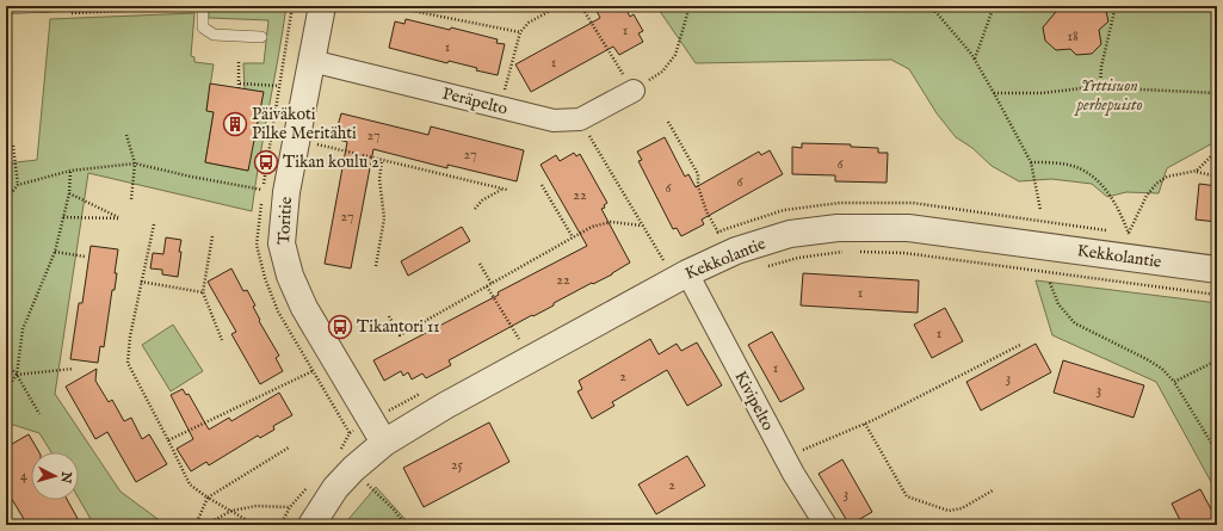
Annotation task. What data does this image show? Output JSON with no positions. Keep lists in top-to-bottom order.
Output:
{
  "streets": {
    "street": [
      "Peräpelto",
      "Toritie",
      "Kekkolantie",
      "Kivipelto"
    ]
  },
  "crossings": [
    ["Peräpelto", "Toritie"],
    ["Toritie", "Kekkolantie"],
    ["Kekkolantie", "Kivipelto"]
  ],
  "parks": ["Yrttisuon perhepuisto"],
  "places": {
    "building": ["Päiväkoti Pilke Meritähti"],
    "bus stop": ["Tikan koulu 2", "Tikantori 11"]
  },
  "house_numbers": [
    "1",
    "18",
    "1",
    "1",
    "27",
    "27",
    "6",
    "6",
    "6",
    "22",
    "27",
    "22",
    "1",
    "1",
    "1",
    "2",
    "3",
    "3",
    "25",
    "4",
    "2",
    "3"
  ],
  "north": "right"
}
